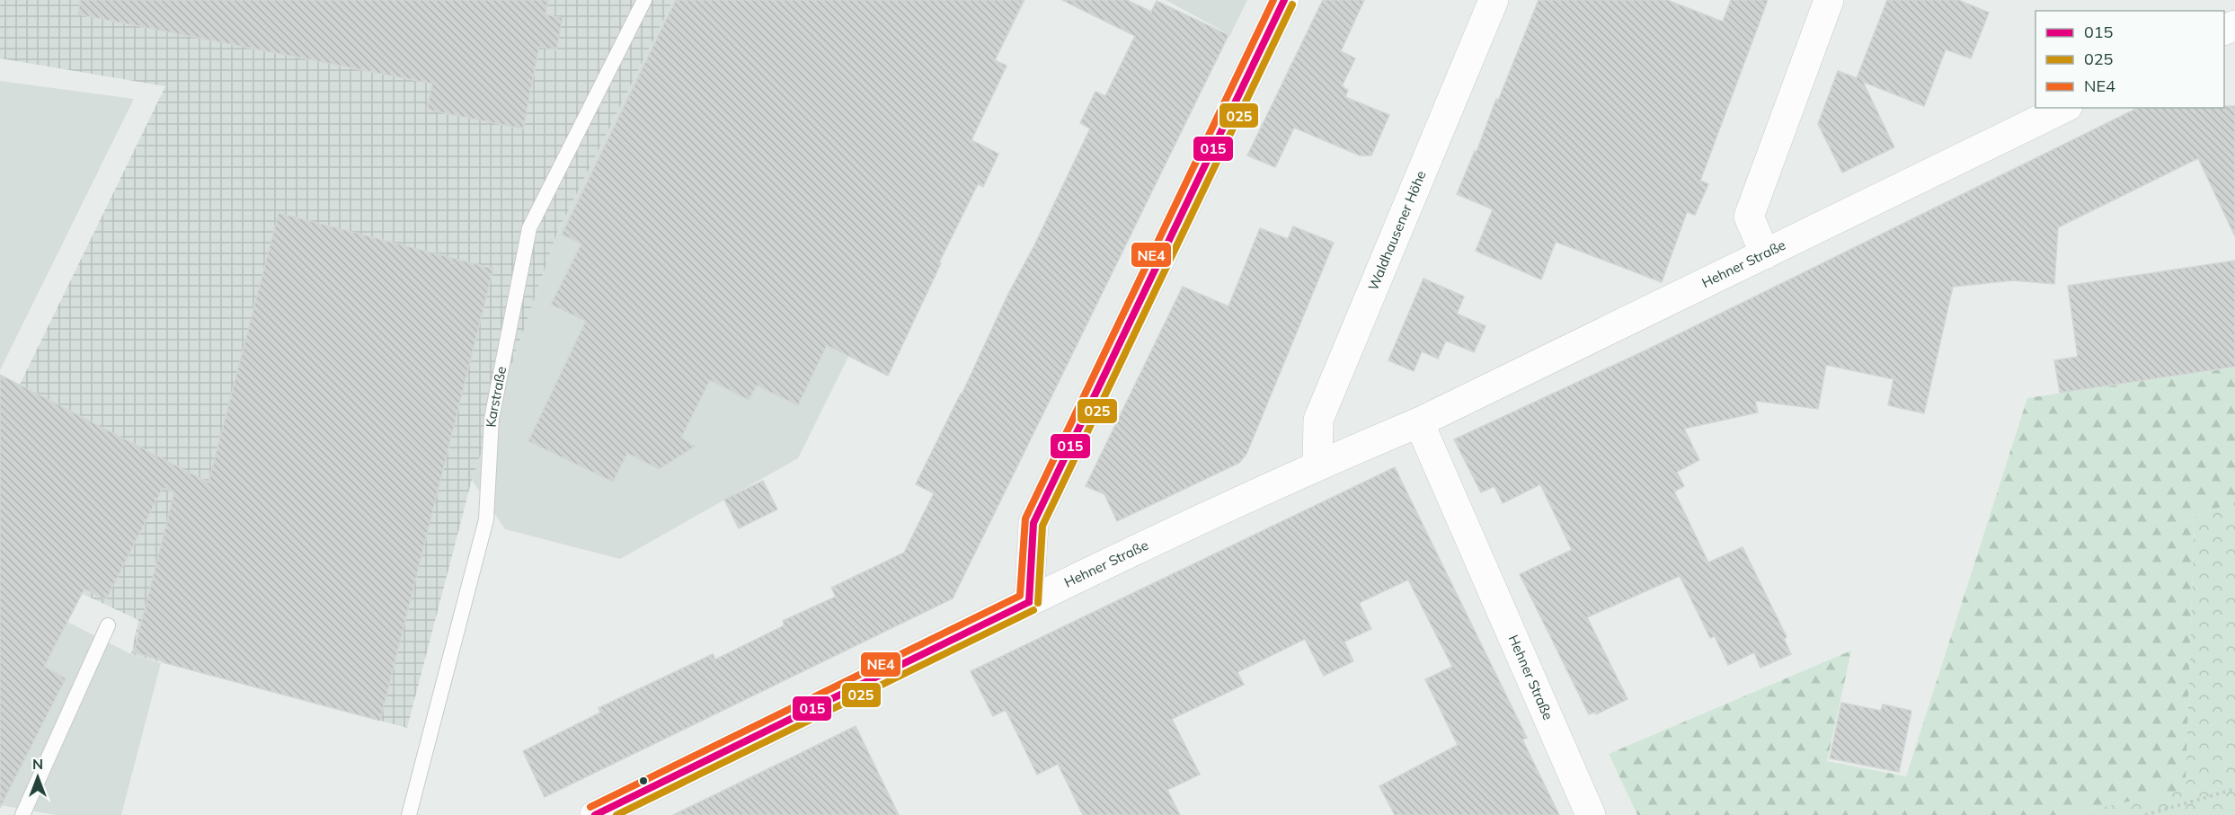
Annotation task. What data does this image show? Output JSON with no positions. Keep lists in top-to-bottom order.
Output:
{
  "streets": {
    "street": ["Waldhausener Höhe", "Hehner Straße"],
    "lane": ["Karstraße"]
  },
  "crossings": [
    ["Waldhausener Höhe", "Hehner Straße"]
  ],
  "lines": ["transit line 015", "transit line NE4", "transit line 025"],
  "legend": ["015", "025", "NE4"],
  "north": "top"
}
